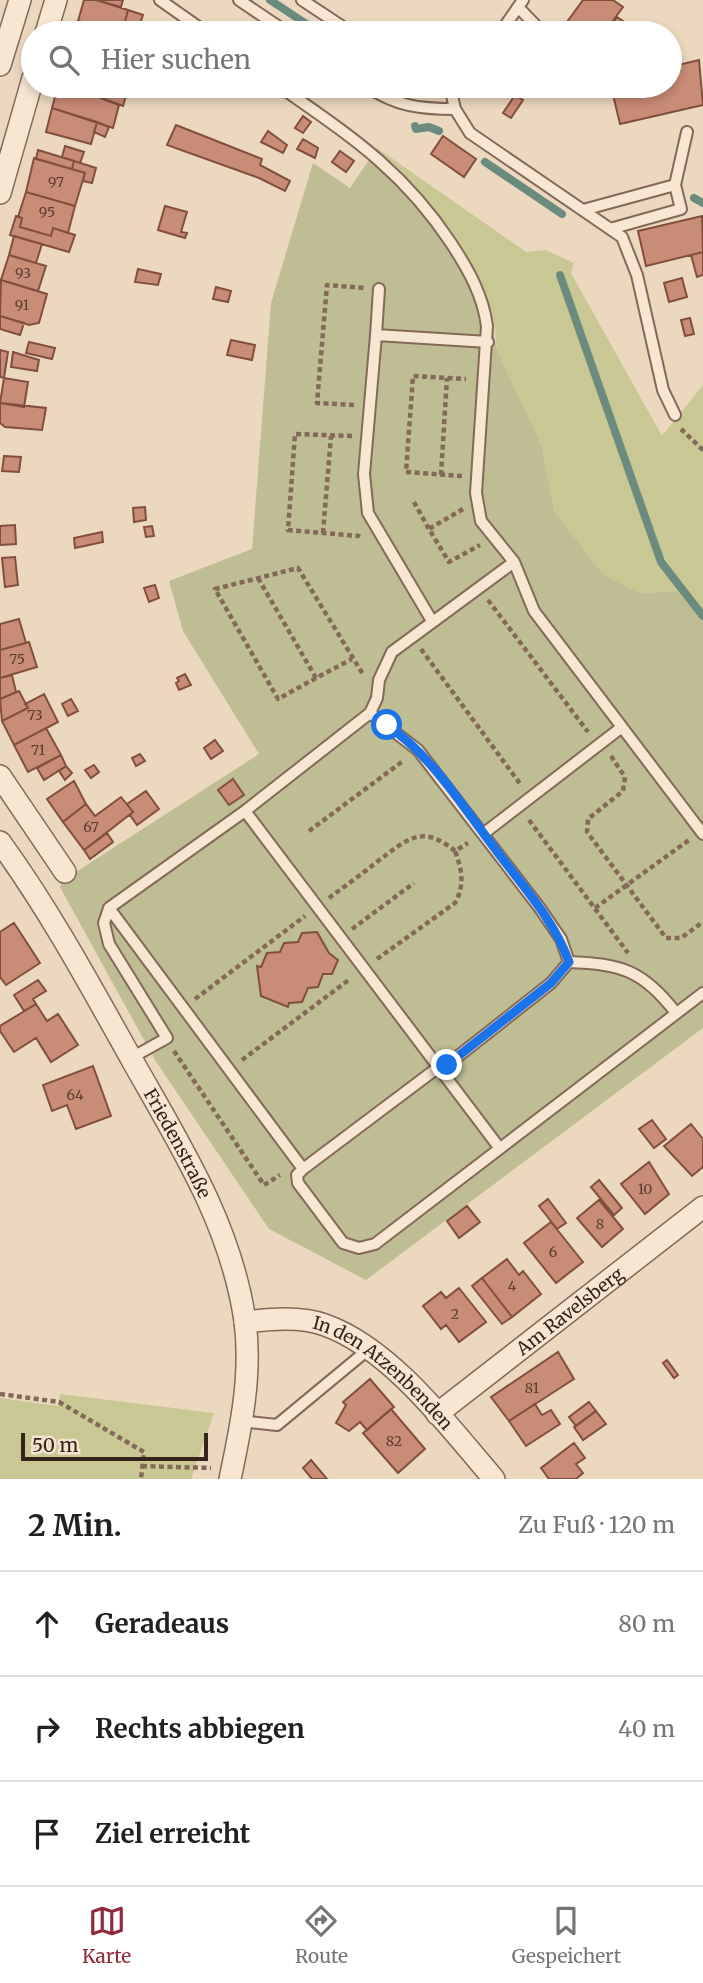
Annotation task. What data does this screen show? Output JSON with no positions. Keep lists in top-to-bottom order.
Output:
{
  "streets": {
    "street": ["Friedenstraße", "Am Ravelsberg", "In den Atzenbenden"]
  },
  "crossings": [
    ["Friedenstraße", "In den Atzenbenden"],
    ["Am Ravelsberg", "In den Atzenbenden"]
  ],
  "house_numbers": [
    "97",
    "95",
    "93",
    "91",
    "75",
    "73",
    "71",
    "67",
    "64",
    "10",
    "8",
    "6",
    "4",
    "2",
    "81",
    "82"
  ],
  "scale_bar": "50 m",
  "page": {
    "search": "Hier suchen",
    "scale": "50 m",
    "heading": ["2 Min.", "Zu Fuß · 120 m"],
    "list": [
      ["Geradeaus", "80 m"],
      ["Rechts abbiegen", "40 m"],
      "Ziel erreicht"
    ],
    "nav": ["Karte", "Route", "Gespeichert"]
  }
}
